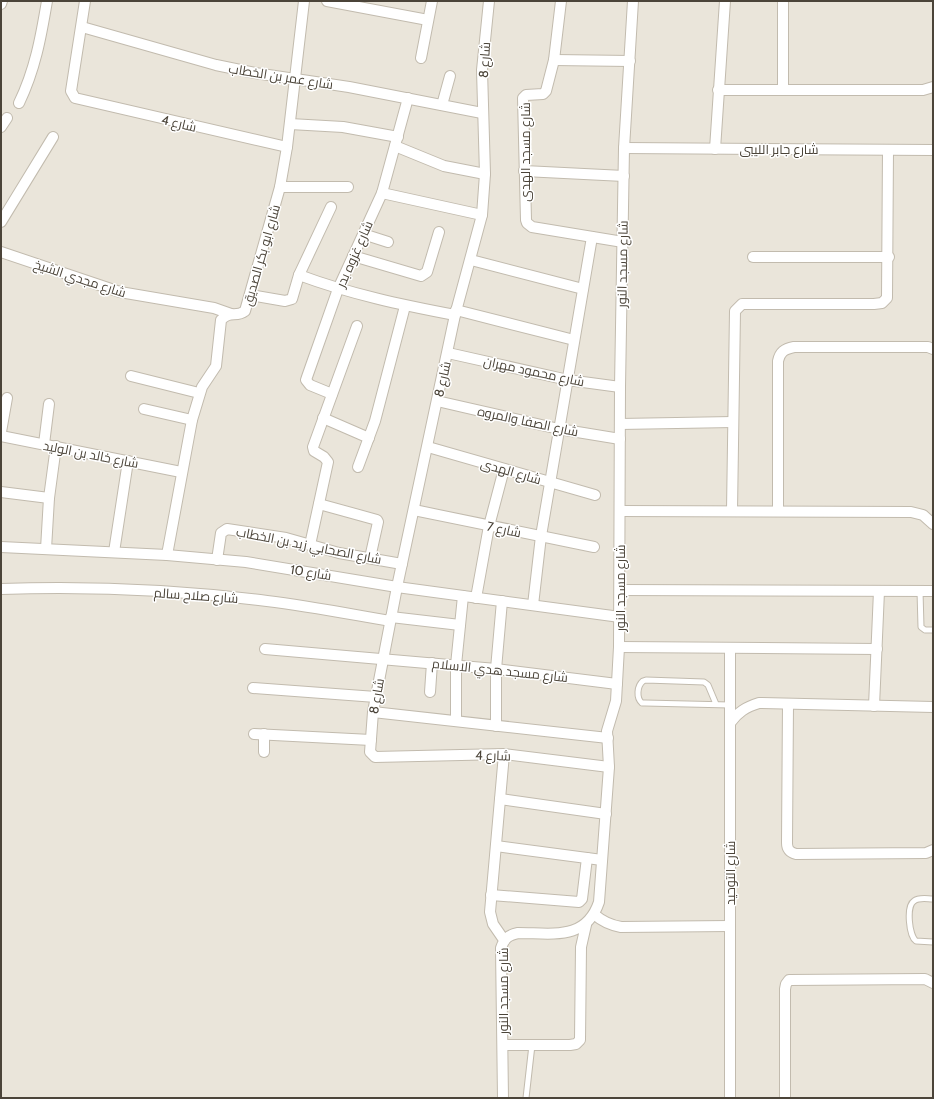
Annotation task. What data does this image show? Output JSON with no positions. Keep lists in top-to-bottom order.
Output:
{
  "streets": {
    "street": [
      "شارع 8",
      "شارع عمر بن الخطاب",
      "شارع 4",
      "شارع جابر الليبى",
      "شارع مسجد الهدى",
      "شارع غزوه بدر",
      "شارع ابو بكر الصديق",
      "شارع مسجد النور",
      "شارع مجدي الشيخ",
      "شارع محمود مهران",
      "شارع الصفا والمروه",
      "شارع خالد بن الوليد",
      "شارع الهدى",
      "شارع 7",
      "شارع الصحابي زيد بن الخطاب",
      "شارع 10",
      "شارع صلاح سالم",
      "شارع مسجد هدي الاسلام",
      "شارع التوحيد"
    ]
  },
  "crossings": [
    ["شارع 8", "شارع عمر بن الخطاب"],
    ["شارع 8", "شارع 4"],
    ["شارع 8", "شارع محمود مهران"],
    ["شارع 8", "شارع الصفا والمروه"],
    ["شارع 8", "شارع الهدى"],
    ["شارع 8", "شارع 7"],
    ["شارع 8", "شارع الصحابي زيد بن الخطاب"],
    ["شارع 8", "شارع 10"],
    ["شارع 8", "شارع صلاح سالم"],
    ["شارع 8", "شارع مسجد هدي الاسلام"],
    ["شارع عمر بن الخطاب", "شارع 4"],
    ["شارع عمر بن الخطاب", "شارع غزوه بدر"],
    ["شارع عمر بن الخطاب", "شارع ابو بكر الصديق"],
    ["شارع 4", "شارع ابو بكر الصديق"],
    ["شارع 4", "شارع مسجد النور"],
    ["شارع جابر الليبى", "شارع مسجد النور"],
    ["شارع مسجد الهدى", "شارع مسجد النور"],
    ["شارع ابو بكر الصديق", "شارع مجدي الشيخ"],
    ["شارع ابو بكر الصديق", "شارع خالد بن الوليد"],
    ["شارع ابو بكر الصديق", "شارع 10"],
    ["شارع مسجد النور", "شارع محمود مهران"],
    ["شارع مسجد النور", "شارع الصفا والمروه"],
    ["شارع مسجد النور", "شارع 10"],
    ["شارع مسجد النور", "شارع مسجد هدي الاسلام"],
    ["شارع الصحابي زيد بن الخطاب", "شارع 10"]
  ]
}
